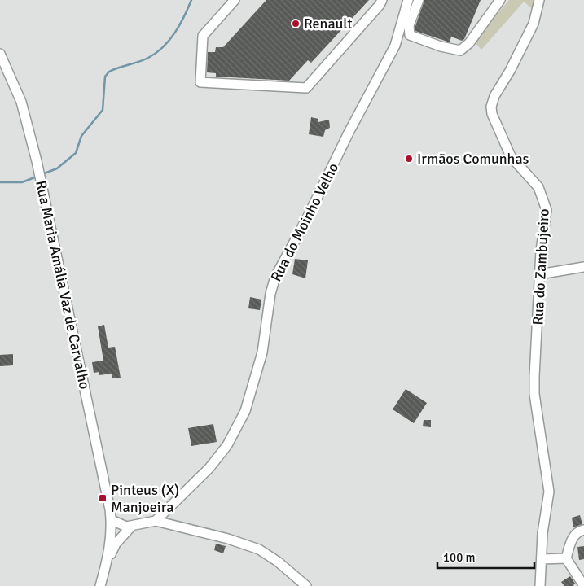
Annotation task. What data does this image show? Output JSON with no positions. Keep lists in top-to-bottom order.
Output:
{
  "streets": {
    "street": ["Rua do Moinho Velho", "Rua do Zambujeiro", "Rua Maria Amália Vaz de Carvalho"]
  },
  "places": {
    "other": ["Renault", "Irmãos Comunhas"],
    "transit": ["Pinteus (X) Manjoeira"]
  },
  "scale_bar": "100 m"
}
